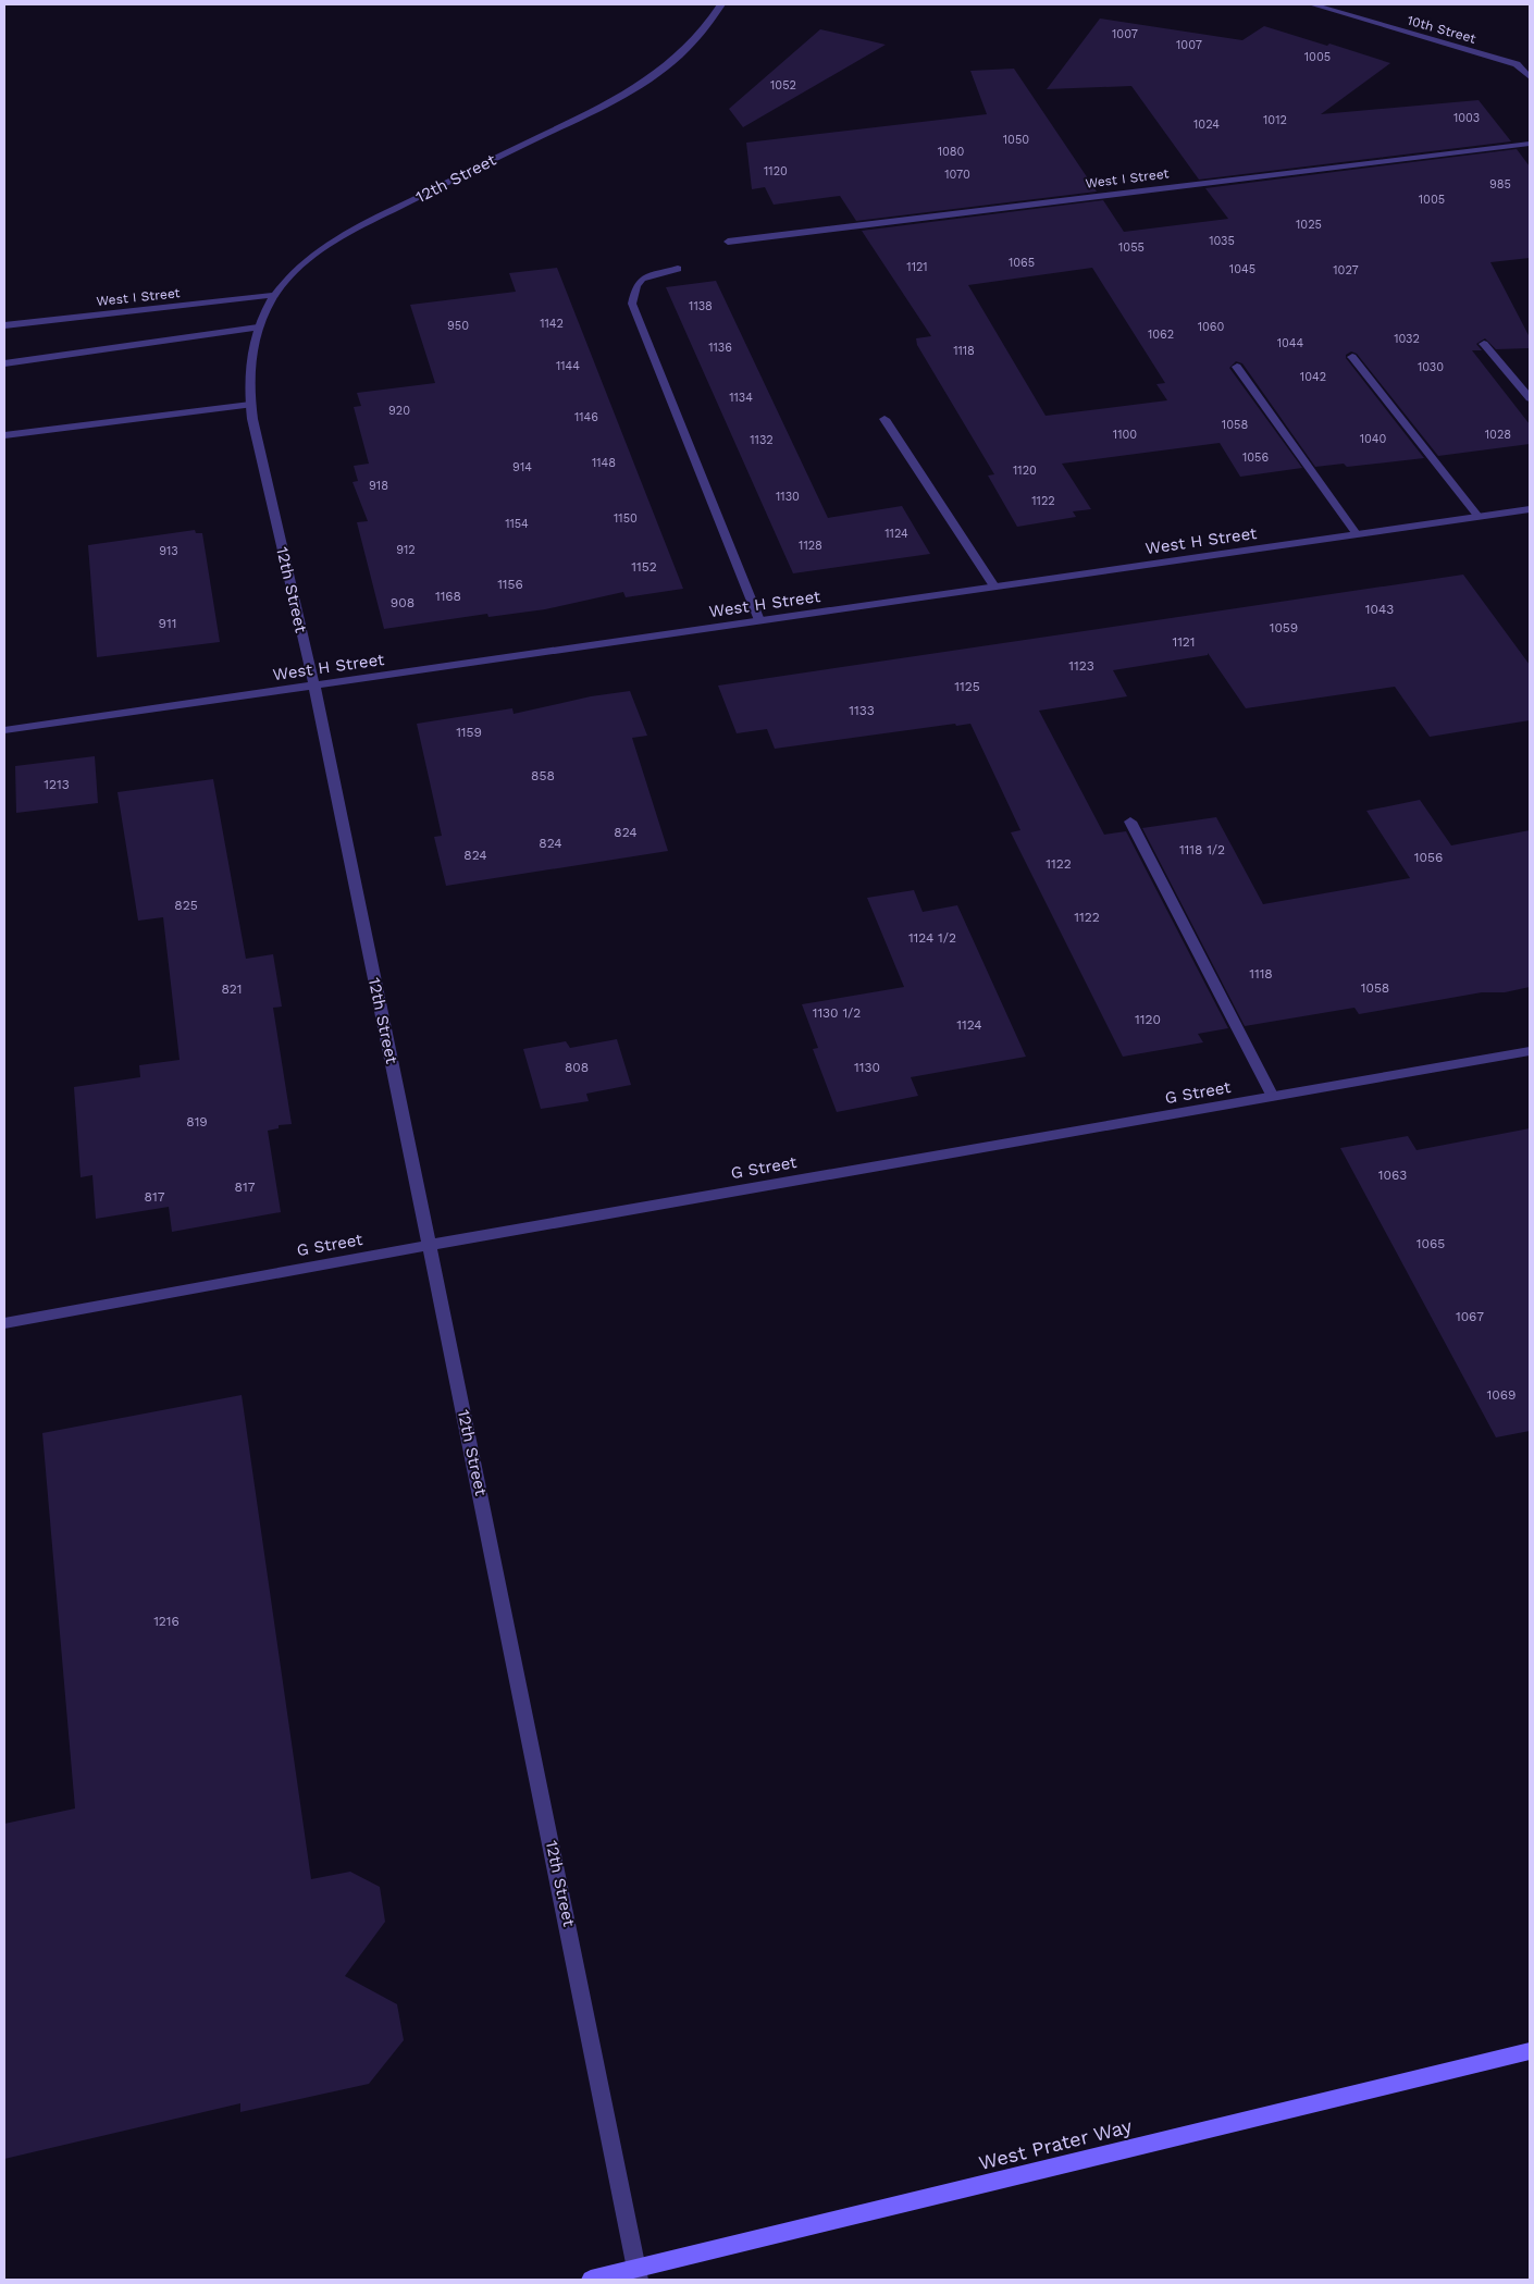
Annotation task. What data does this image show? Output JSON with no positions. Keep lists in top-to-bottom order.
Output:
{
  "streets": {
    "main road": ["West Prater Way"],
    "street": [
      "10th Street",
      "12th Street",
      "West I Street",
      "West H Street",
      "G Street"
    ]
  },
  "crossings": [
    ["12th Street", "West I Street"],
    ["12th Street", "West H Street"],
    ["12th Street", "G Street"],
    ["12th Street", "West Prater Way"]
  ],
  "house_numbers": [
    "1007",
    "1007",
    "1005",
    "1052",
    "1003",
    "1012",
    "1024",
    "1050",
    "1080",
    "1120",
    "1070",
    "985",
    "1005",
    "1025",
    "1035",
    "1055",
    "1065",
    "1121",
    "1045",
    "1027",
    "1138",
    "1142",
    "950",
    "1060",
    "1062",
    "1032",
    "1044",
    "1136",
    "1118",
    "1144",
    "1030",
    "1042",
    "1134",
    "920",
    "1146",
    "1058",
    "1100",
    "1028",
    "1040",
    "1132",
    "1056",
    "1148",
    "914",
    "1120",
    "918",
    "1130",
    "1122",
    "1150",
    "1154",
    "1124",
    "1128",
    "912",
    "913",
    "1152",
    "1156",
    "1168",
    "908",
    "1043",
    "911",
    "1059",
    "1121",
    "1123",
    "1125",
    "1133",
    "1159",
    "858",
    "1213",
    "824",
    "824",
    "1118 1/2",
    "824",
    "1056",
    "1122",
    "825",
    "1122",
    "1124 1/2",
    "1118",
    "1058",
    "821",
    "1130 1/2",
    "1120",
    "1124",
    "808",
    "1130",
    "819",
    "1063",
    "817",
    "817",
    "1065",
    "1067",
    "1069",
    "1216"
  ]
}
